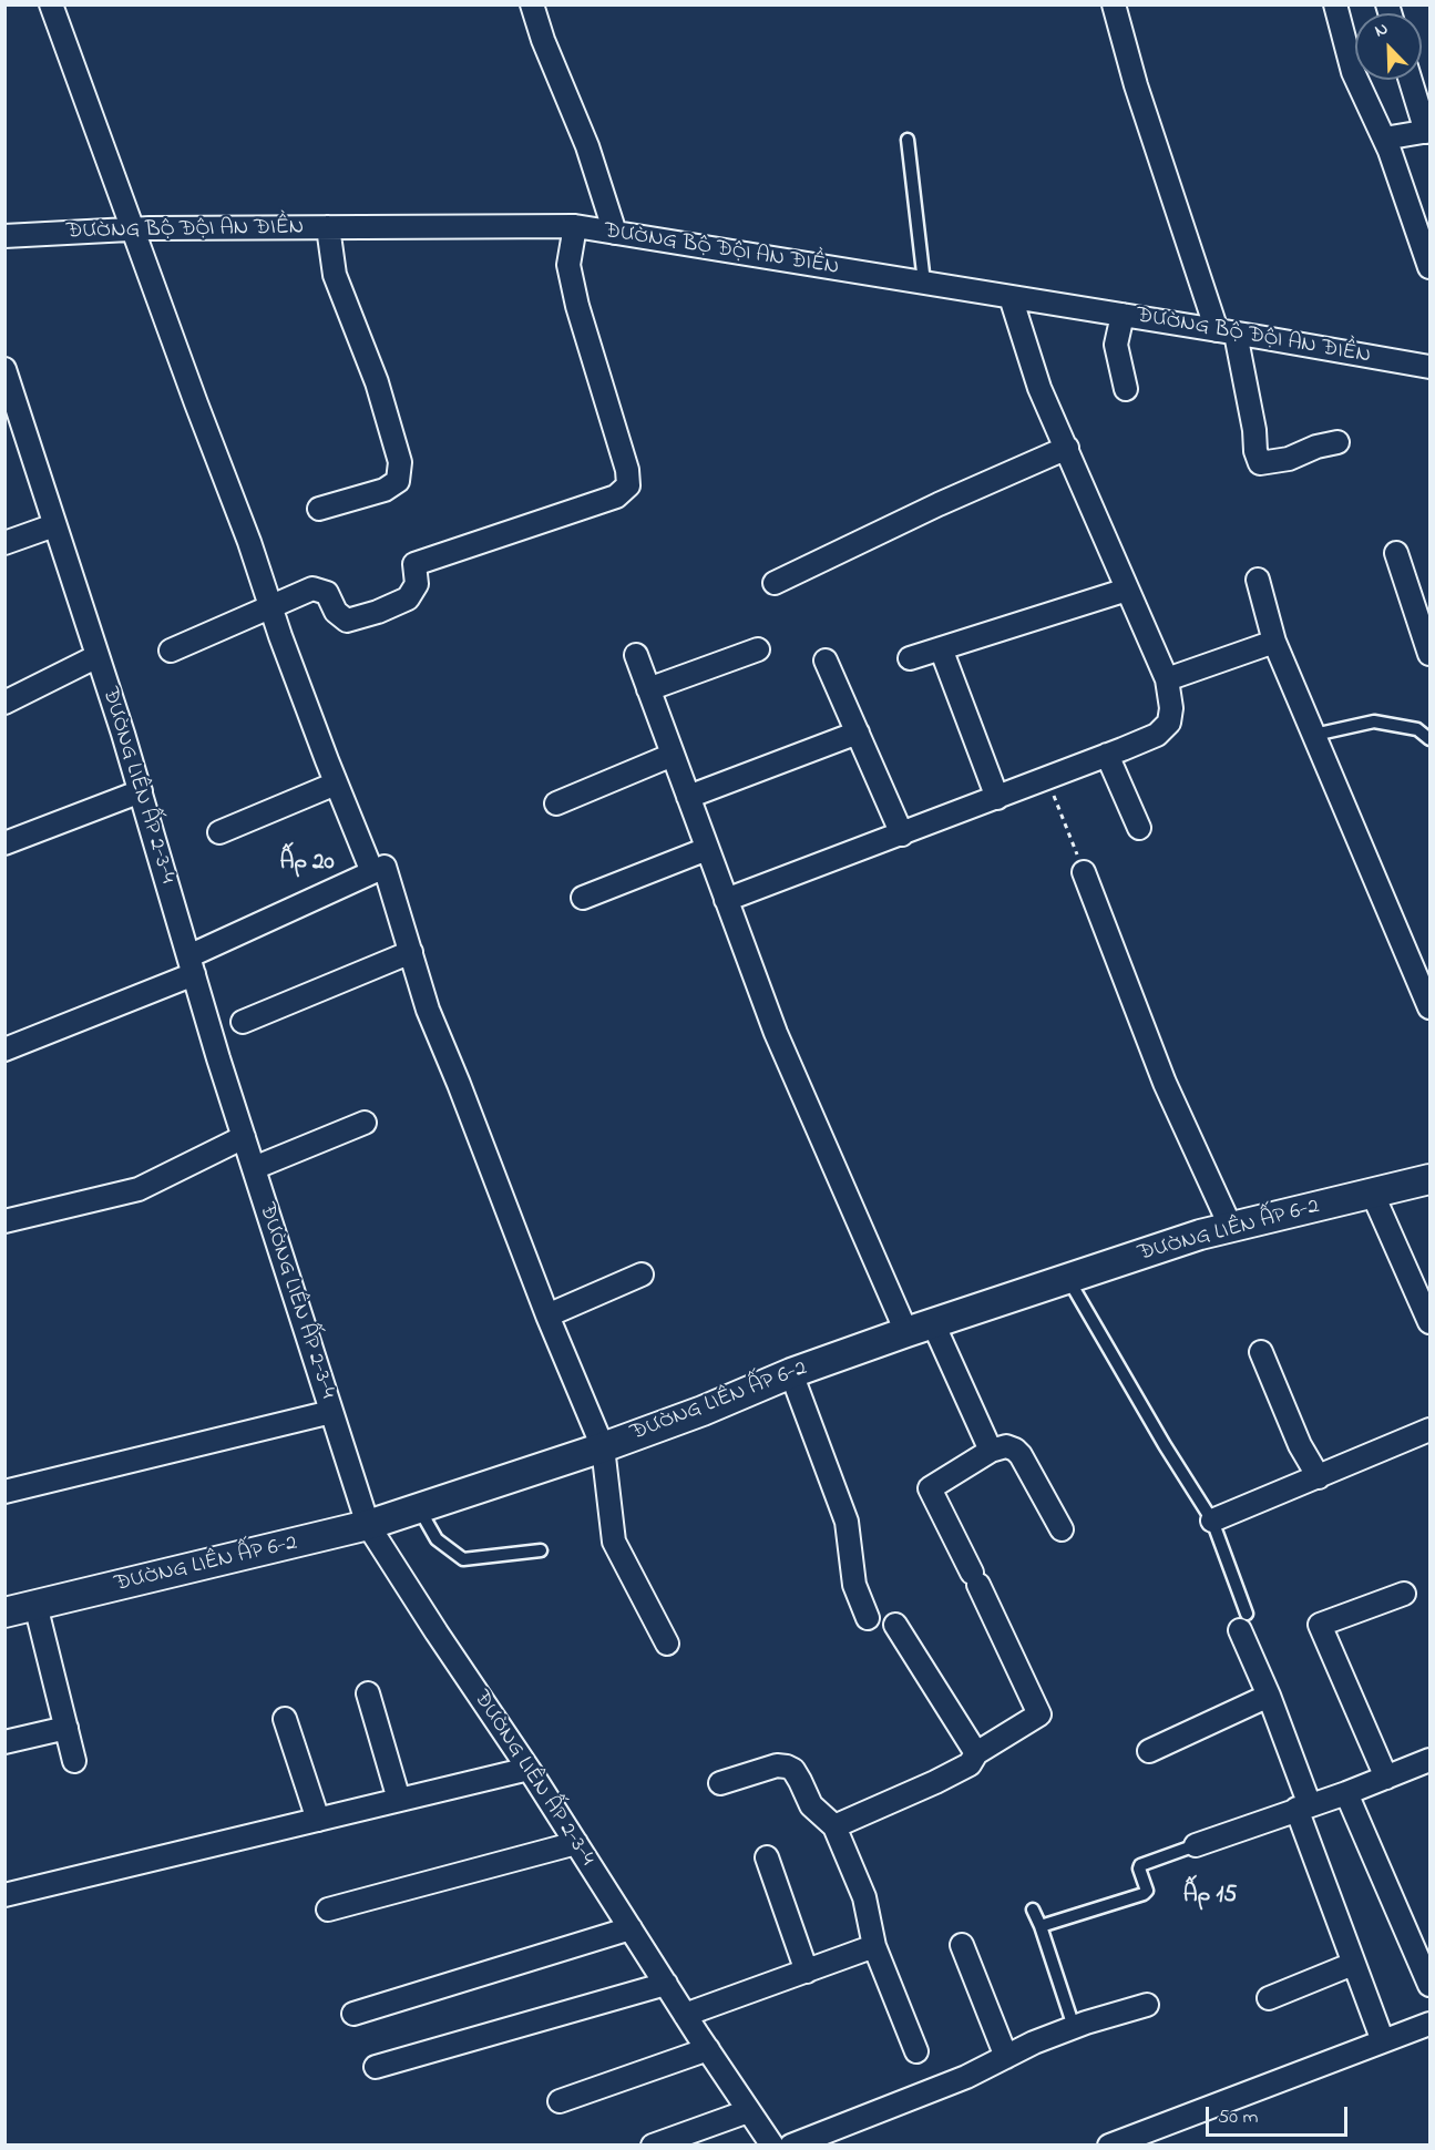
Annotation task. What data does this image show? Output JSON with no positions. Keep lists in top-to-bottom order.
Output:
{
  "streets": {
    "street": ["ĐƯỜNG BỘ ĐỘI AN ĐIỀN", "ĐƯỜNG LIÊN ẤP 2-3-4", "ĐƯỜNG LIÊN ẤP 6-2"]
  },
  "crossings": [
    ["ĐƯỜNG LIÊN ẤP 2-3-4", "ĐƯỜNG LIÊN ẤP 6-2"]
  ],
  "districts": ["Ấp 20", "Ấp 15"],
  "scale_bar": "50 m",
  "north": "top left"
}
